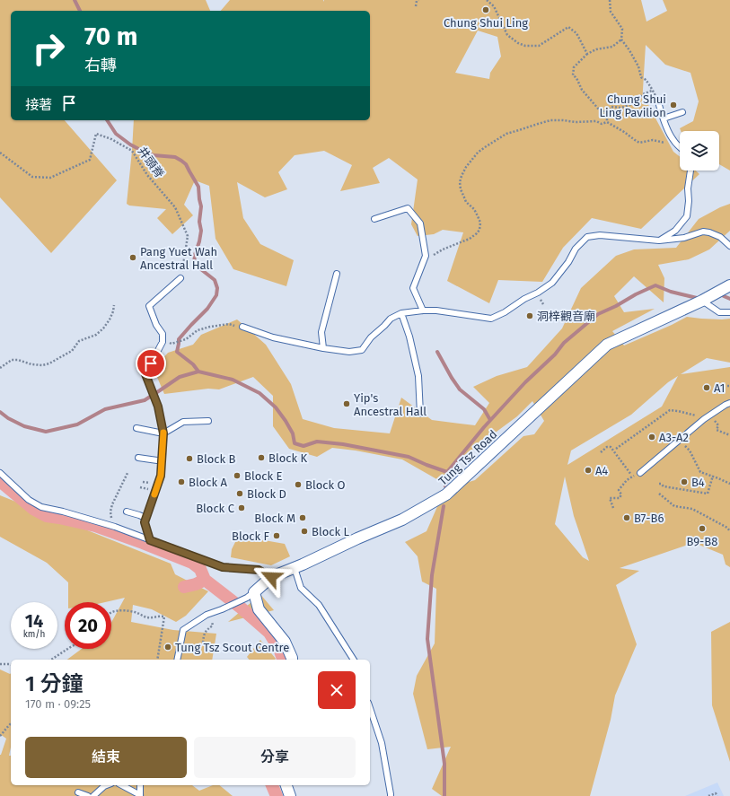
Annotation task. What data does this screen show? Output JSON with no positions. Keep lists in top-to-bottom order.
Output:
{
  "streets": {
    "street": ["Tung Tsz Road"],
    "path": ["井頭脊"]
  },
  "places": [
    "Chung Shui Ling",
    "Chung Shui Ling Pavilion",
    "Pang Yuet Wah Ancestral Hall",
    "洞梓觀音廟",
    "A1",
    "Yip's Ancestral Hall",
    "A3-A2",
    "Block K",
    "Block B",
    "A4",
    "Block E",
    "Block A",
    "B4",
    "Block O",
    "Block D",
    "Block C",
    "Block M",
    "B7-B6",
    "B9-B8",
    "Block L",
    "Block F",
    "Tung Tsz Scout Centre"
  ],
  "page": {
    "turn": ["70 m", "右轉"],
    "then": "接著",
    "speed": "14 km/h",
    "limit": "20",
    "heading": ["1 分鐘", "170 m · 09:25"],
    "buttons": ["結束", "分享"]
  }
}
